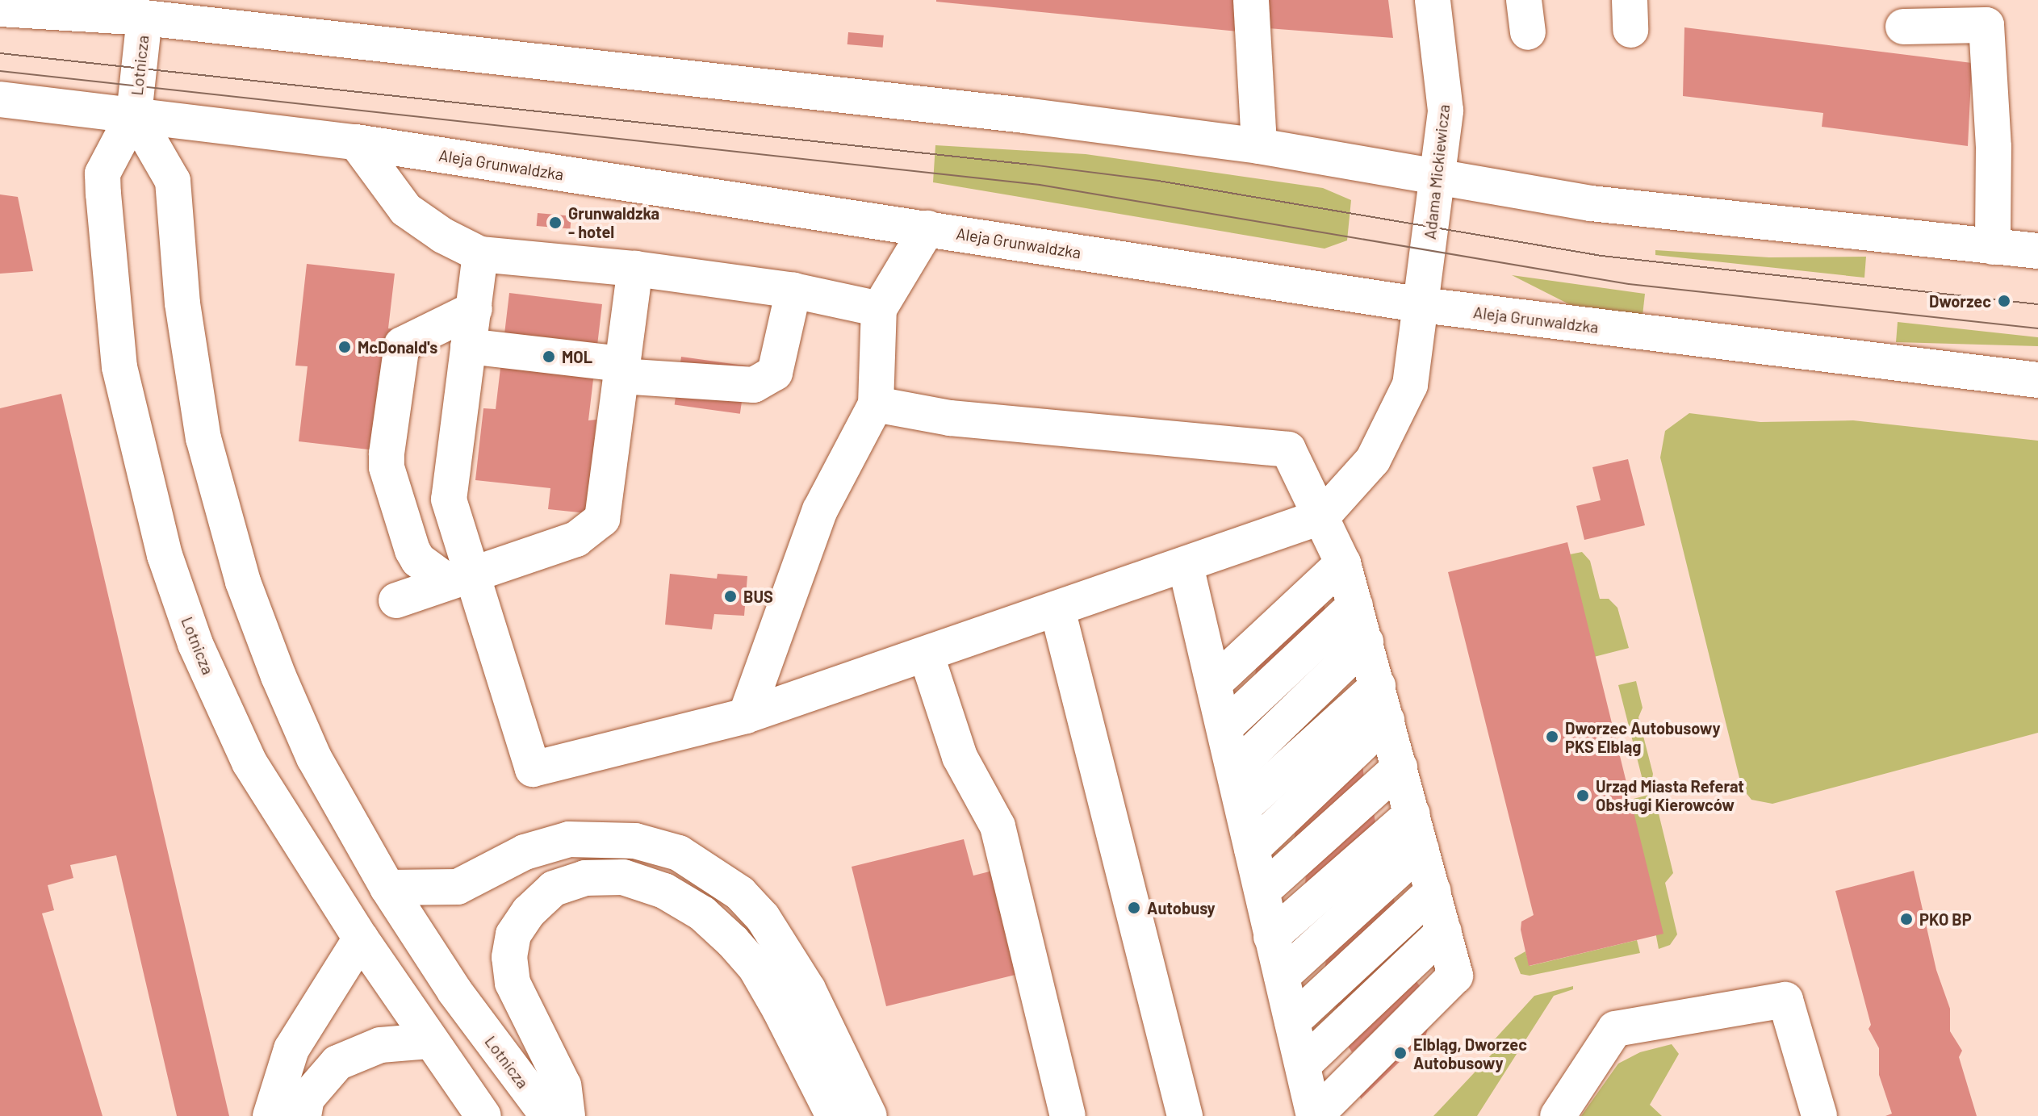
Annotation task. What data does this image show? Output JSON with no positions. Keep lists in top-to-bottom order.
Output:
{
  "streets": {
    "main road": ["Lotnicza", "Aleja Grunwaldzka", "Adama Mickiewicza"]
  },
  "crossings": [
    ["Lotnicza", "Aleja Grunwaldzka"],
    ["Aleja Grunwaldzka", "Adama Mickiewicza"]
  ],
  "places": [
    "Grunwaldzka - hotel",
    "Dworzec",
    "McDonald's",
    "MOL",
    "BUS",
    "Dworzec Autobusowy PKS Elbląg",
    "Urząd Miasta Referat Obsługi Kierowców",
    "Autobusy",
    "PKO BP",
    "Elbląg, Dworzec Autobusowy"
  ]
}
